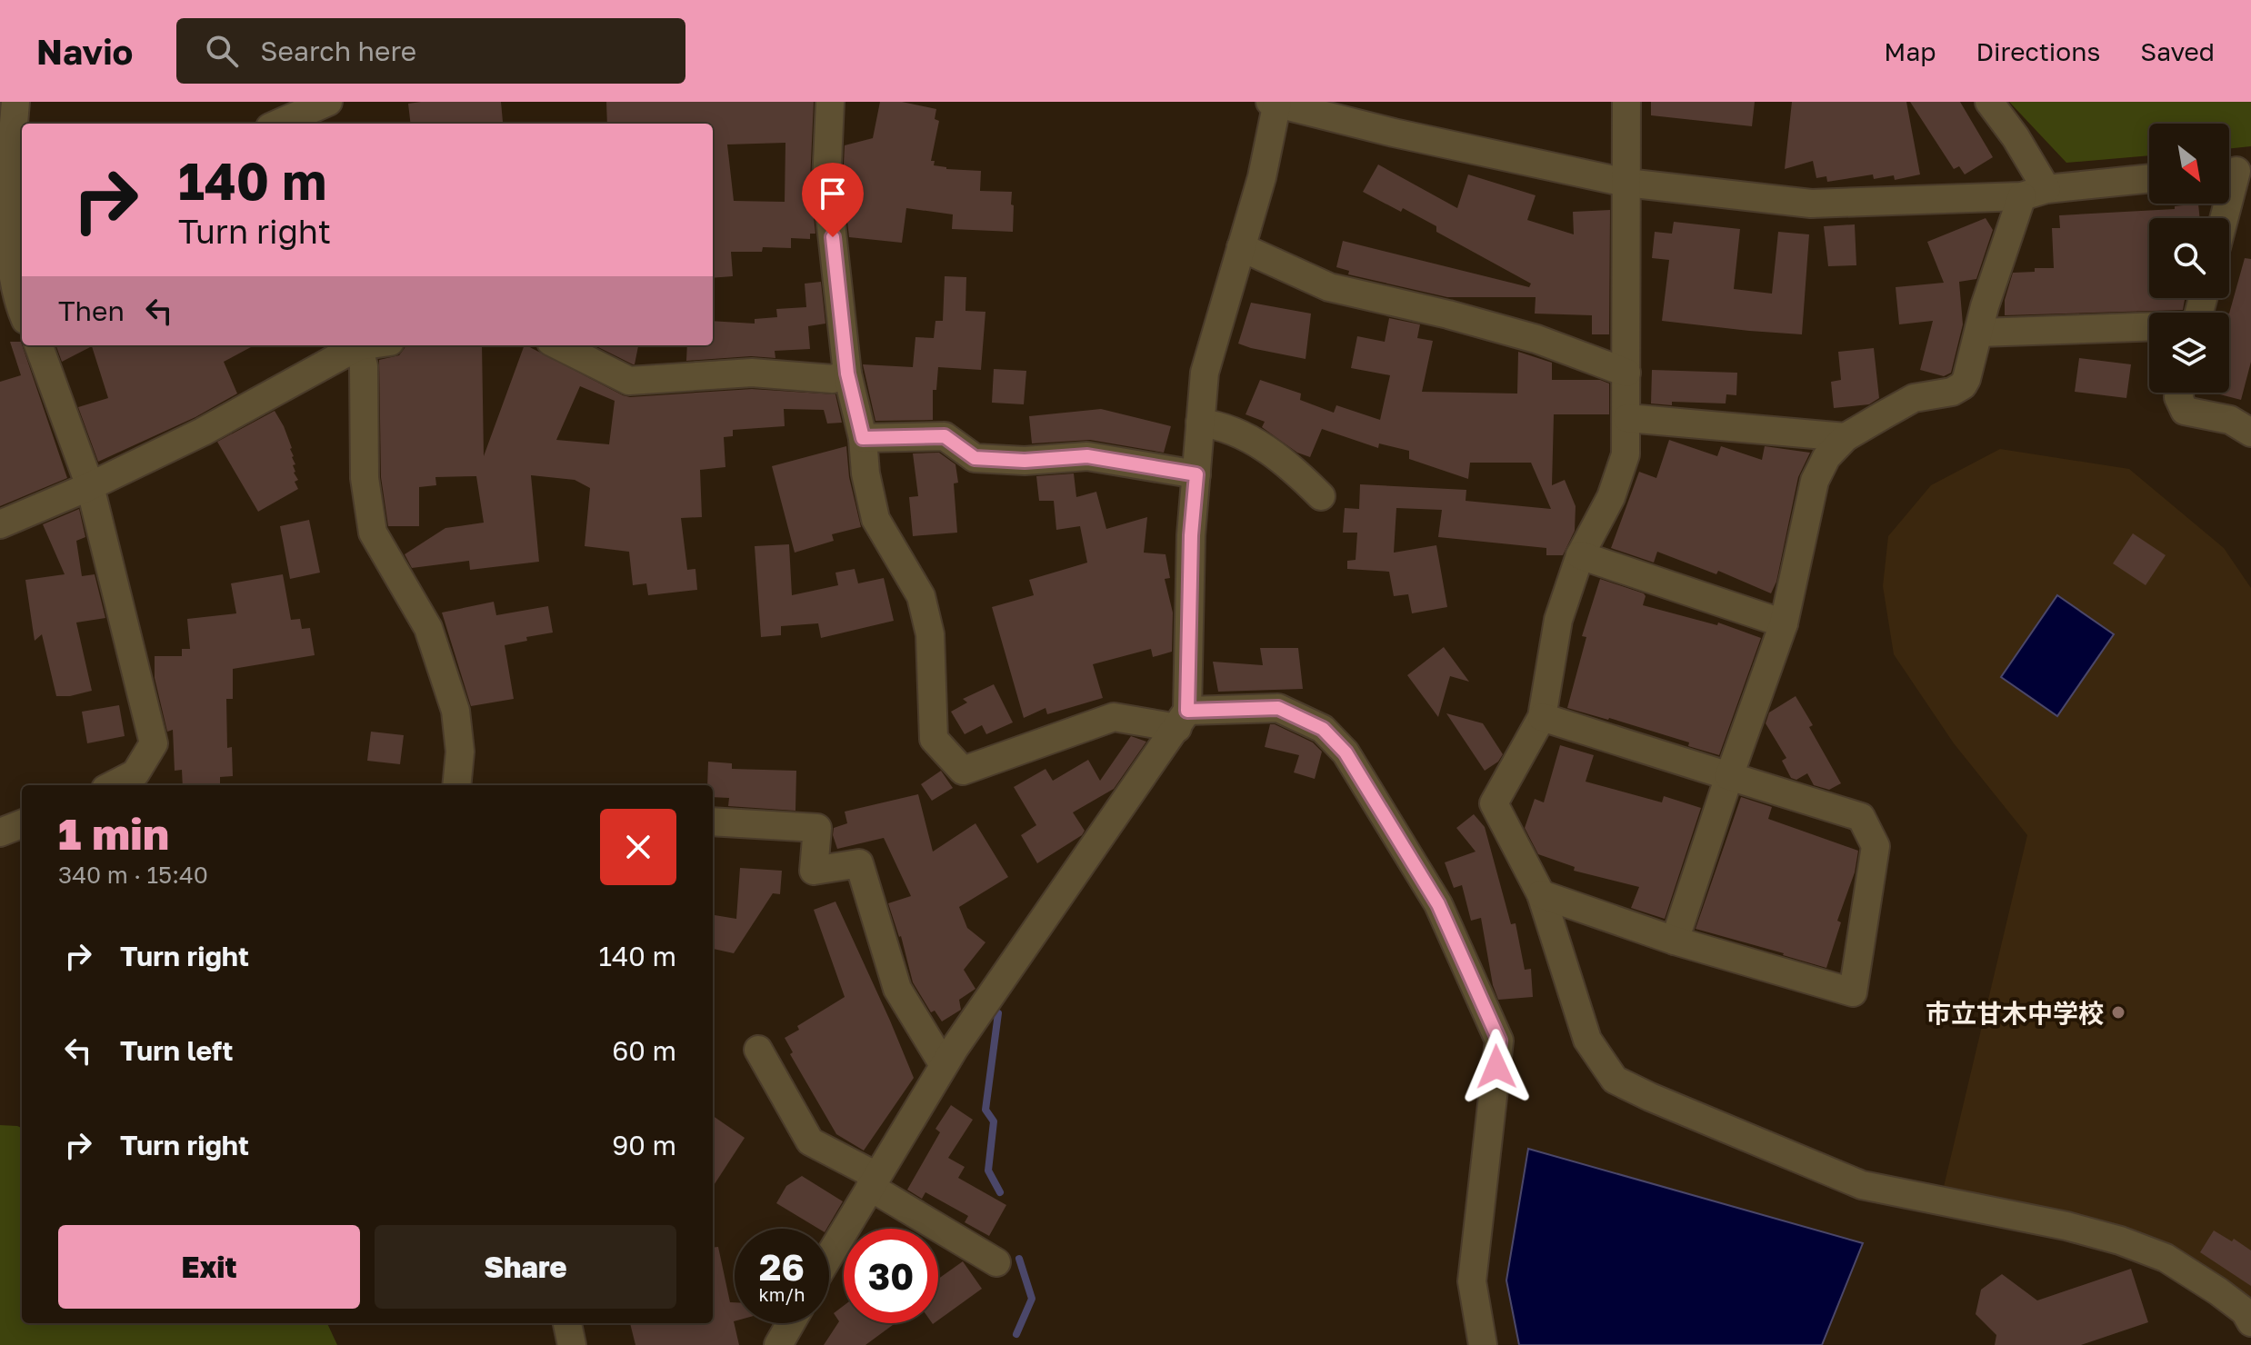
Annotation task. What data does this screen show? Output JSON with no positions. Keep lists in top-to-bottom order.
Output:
{
  "places": ["市立甘木中学校"],
  "north": "bottom right",
  "page": {
    "header": "Navio",
    "search": "Search here",
    "nav": ["Map", "Directions", "Saved"],
    "turn": ["140 m", "Turn right"],
    "then": "Then",
    "heading": ["1 min", "340 m · 15:40"],
    "list": [
      {
        "name": "Turn right",
        "value": "140 m"
      },
      {
        "name": "Turn left",
        "value": "60 m"
      },
      {
        "name": "Turn right",
        "value": "90 m"
      }
    ],
    "buttons": ["Exit", "Share"],
    "speed": "26 km/h",
    "limit": "30"
  }
}
